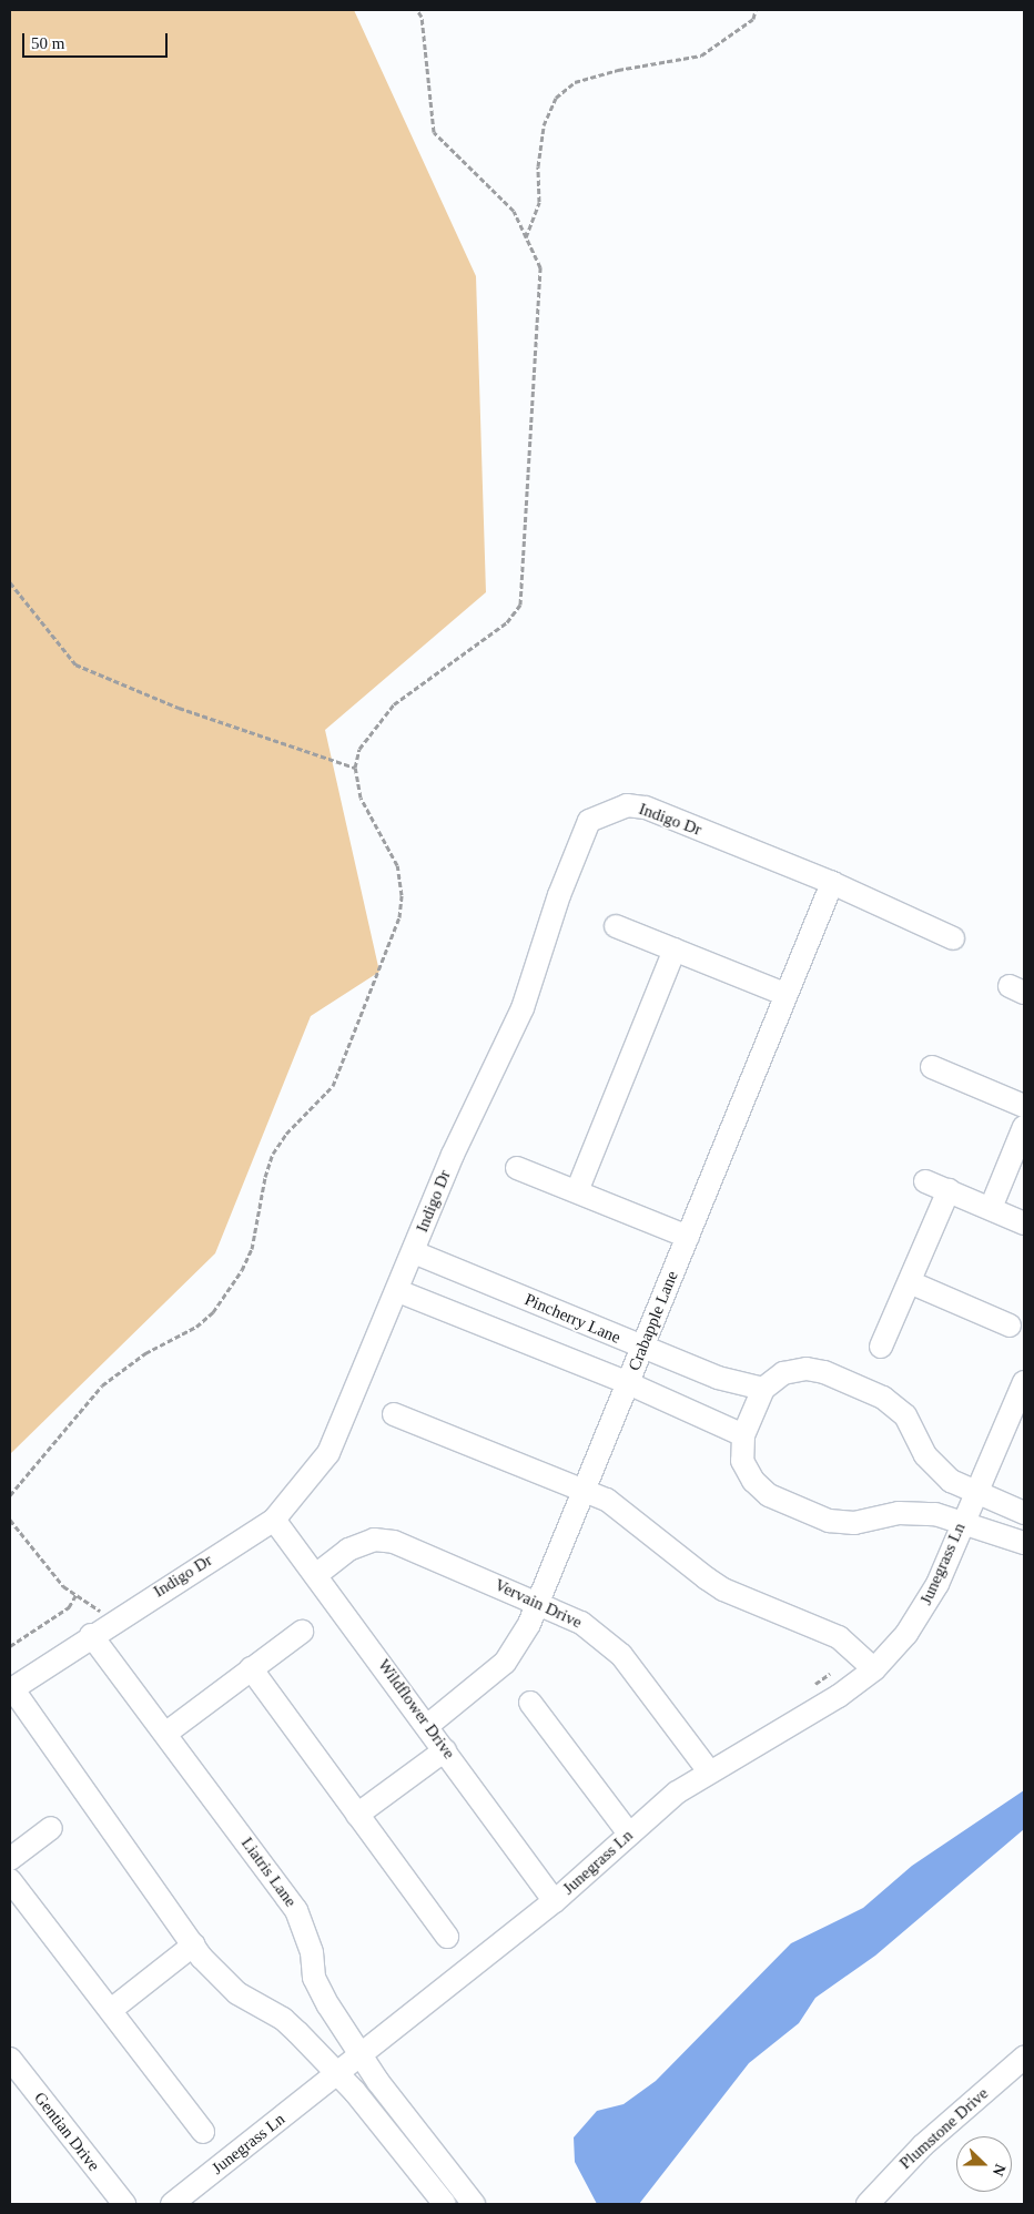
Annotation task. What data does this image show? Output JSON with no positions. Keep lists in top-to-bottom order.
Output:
{
  "streets": {
    "street": [
      "Indigo Dr",
      "Pincherry Lane",
      "Crabapple Lane",
      "Junegrass Ln",
      "Vervain Drive",
      "Wildflower Drive",
      "Liatris Lane",
      "Plumstone Drive",
      "Gentian Drive"
    ]
  },
  "crossings": [
    ["Indigo Dr", "Pincherry Lane"],
    ["Indigo Dr", "Crabapple Lane"],
    ["Indigo Dr", "Wildflower Drive"],
    ["Indigo Dr", "Liatris Lane"],
    ["Pincherry Lane", "Crabapple Lane"],
    ["Crabapple Lane", "Vervain Drive"],
    ["Crabapple Lane", "Wildflower Drive"],
    ["Junegrass Ln", "Vervain Drive"],
    ["Junegrass Ln", "Wildflower Drive"],
    ["Junegrass Ln", "Liatris Lane"],
    ["Vervain Drive", "Wildflower Drive"]
  ],
  "scale_bar": "50 m",
  "north": "right"
}
